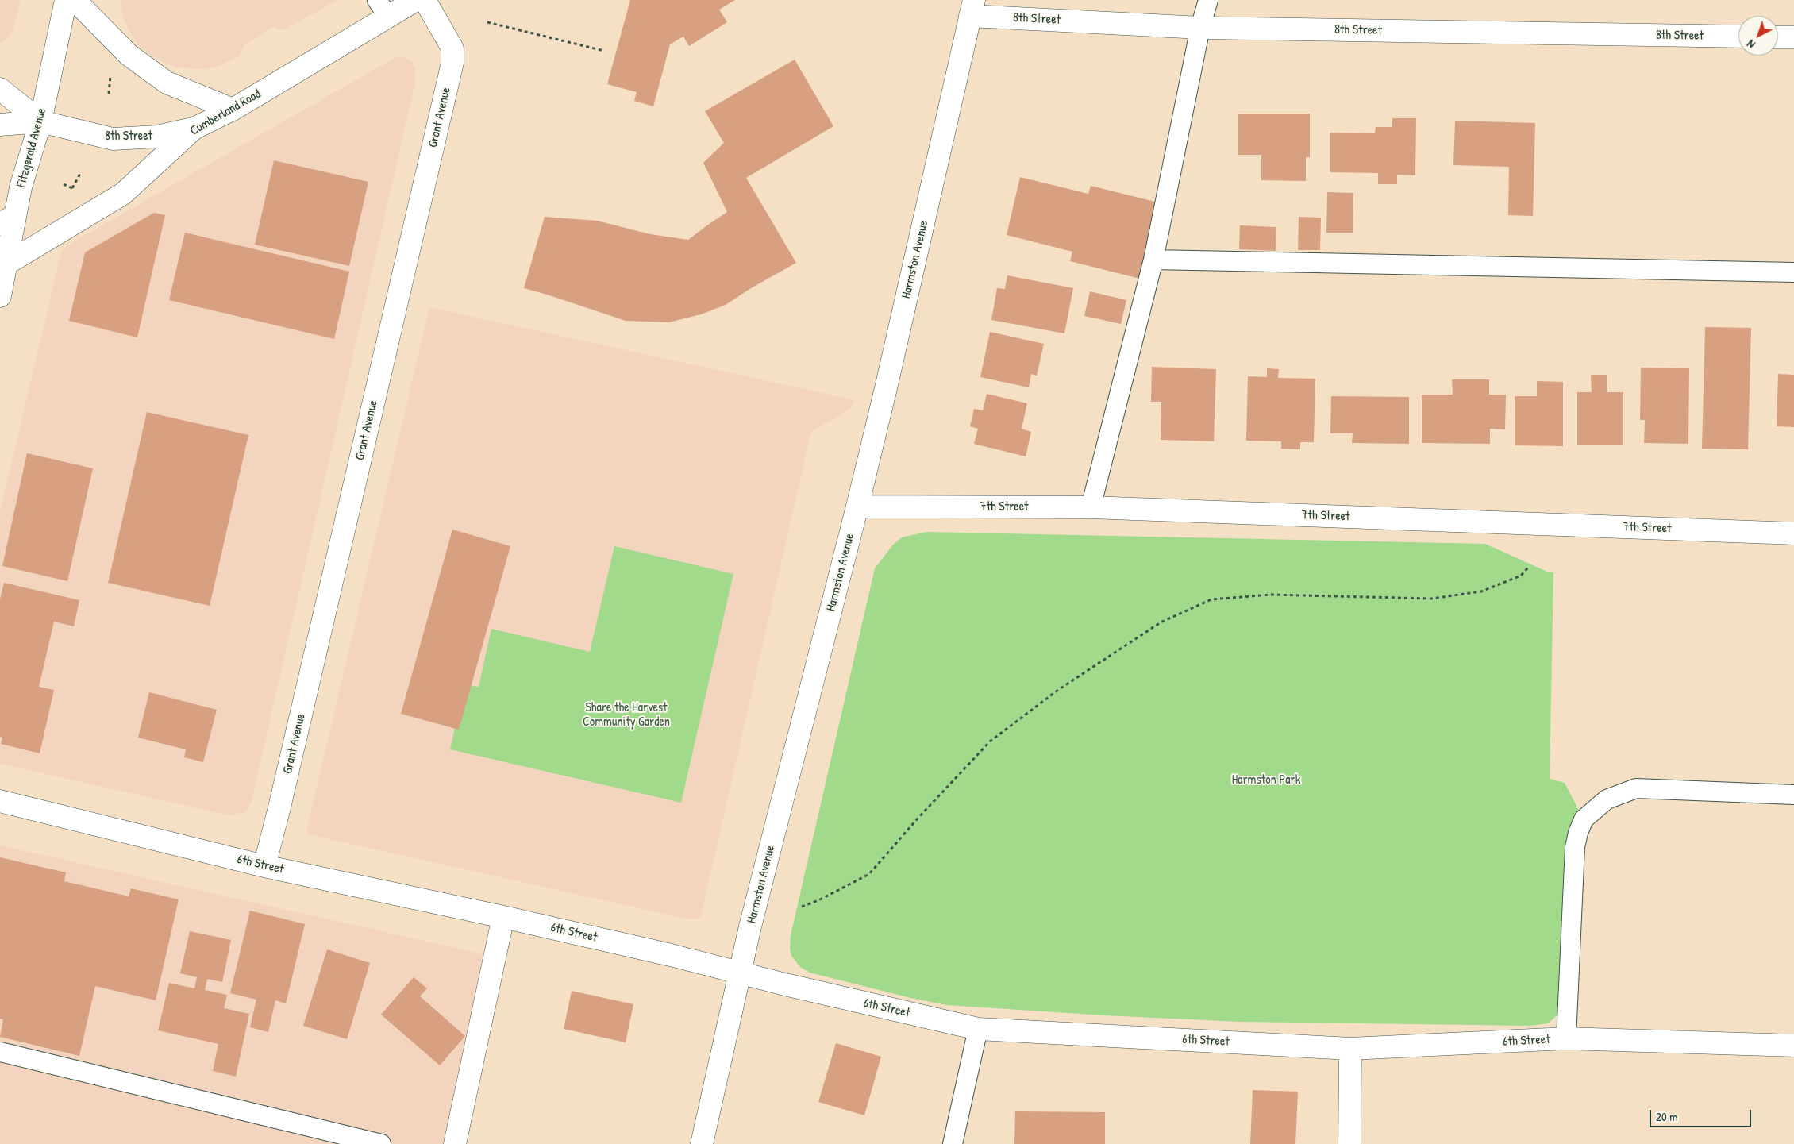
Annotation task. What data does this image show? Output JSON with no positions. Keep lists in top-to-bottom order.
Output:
{
  "streets": {
    "street": [
      "8th Street",
      "Cumberland Road",
      "Grant Avenue",
      "Fitzgerald Avenue",
      "Harmston Avenue",
      "7th Street",
      "6th Street"
    ]
  },
  "crossings": [
    ["8th Street", "Cumberland Road"],
    ["8th Street", "Fitzgerald Avenue"],
    ["8th Street", "Harmston Avenue"],
    ["Cumberland Road", "Fitzgerald Avenue"],
    ["Grant Avenue", "6th Street"],
    ["Harmston Avenue", "7th Street"],
    ["Harmston Avenue", "6th Street"]
  ],
  "parks": ["Share the Harvest Community Garden", "Harmston Park"],
  "scale_bar": "20 m",
  "north": "bottom left"
}
